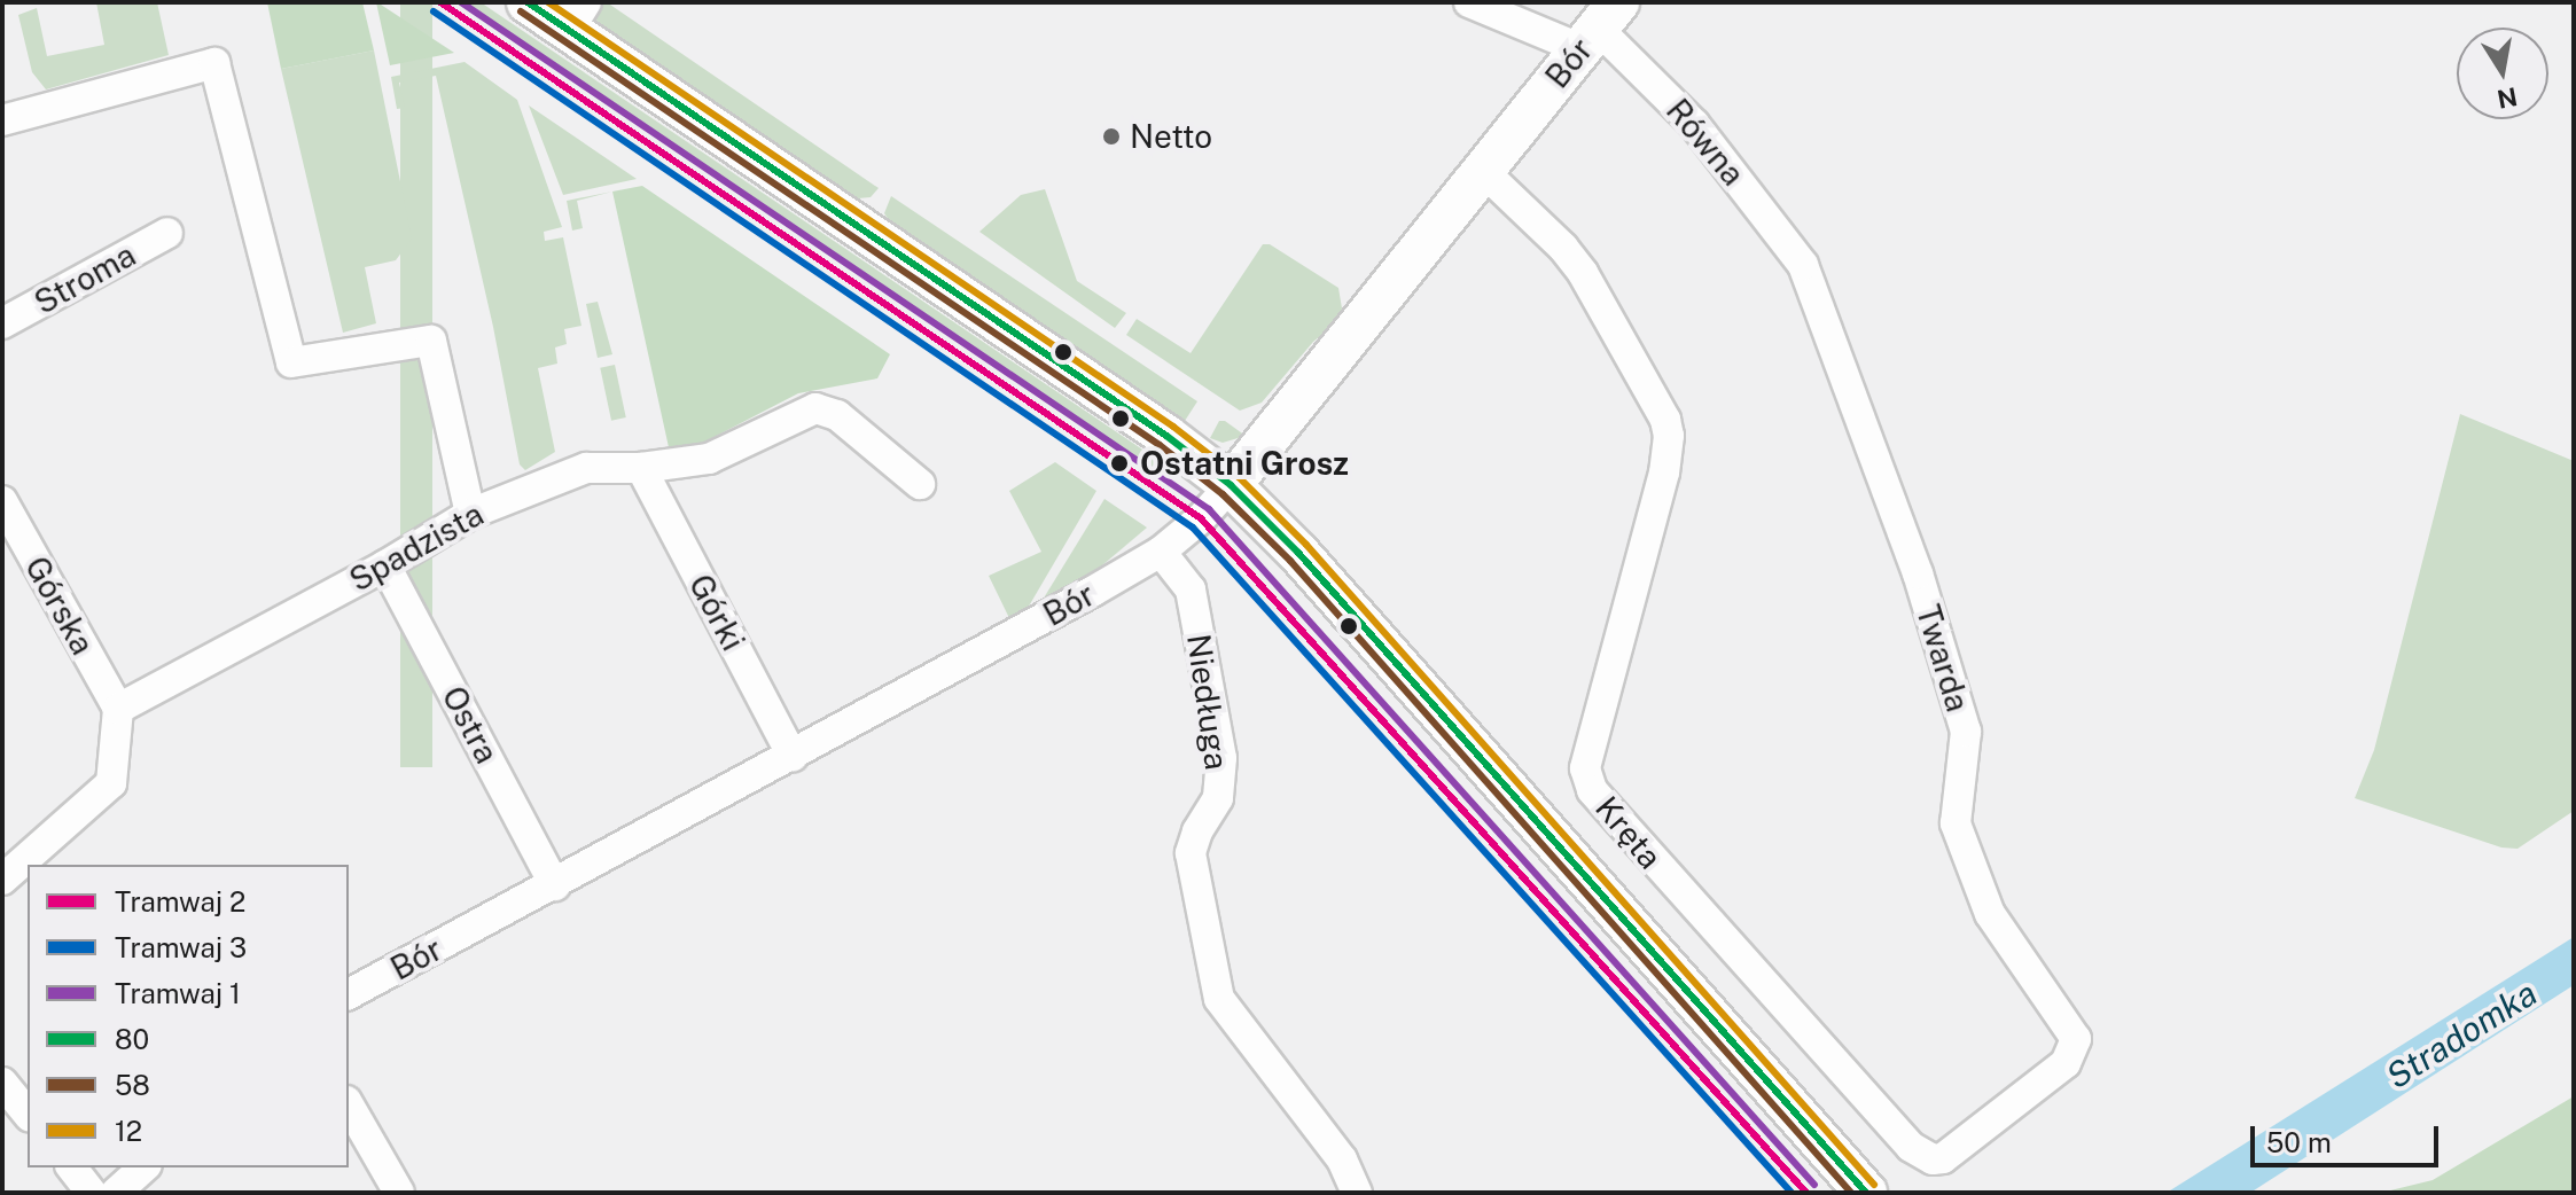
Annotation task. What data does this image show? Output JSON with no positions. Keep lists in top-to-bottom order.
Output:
{
  "streets": {
    "street": [
      "Bór",
      "Równa",
      "Stroma",
      "Spadzista",
      "Górska",
      "Górki",
      "Twarda",
      "Niedługa",
      "Ostra",
      "Kręta"
    ]
  },
  "crossings": [
    ["Bór", "Równa"],
    ["Bór", "Górki"],
    ["Bór", "Niedługa"],
    ["Bór", "Ostra"],
    ["Bór", "Kręta"],
    ["Równa", "Twarda"],
    ["Spadzista", "Górska"],
    ["Spadzista", "Górki"],
    ["Spadzista", "Ostra"],
    ["Twarda", "Kręta"]
  ],
  "water": ["Stradomka"],
  "places": ["Netto", "Ostatni Grosz"],
  "lines": [
    "tram line 2",
    "tram line 1",
    "transit line 80",
    "transit line 12",
    "tram line 3",
    "transit line 58"
  ],
  "legend": [
    "Tramwaj 2",
    "Tramwaj 3",
    "Tramwaj 1",
    "80",
    "58",
    "12"
  ],
  "scale_bar": "50 m",
  "north": "bottom"
}
